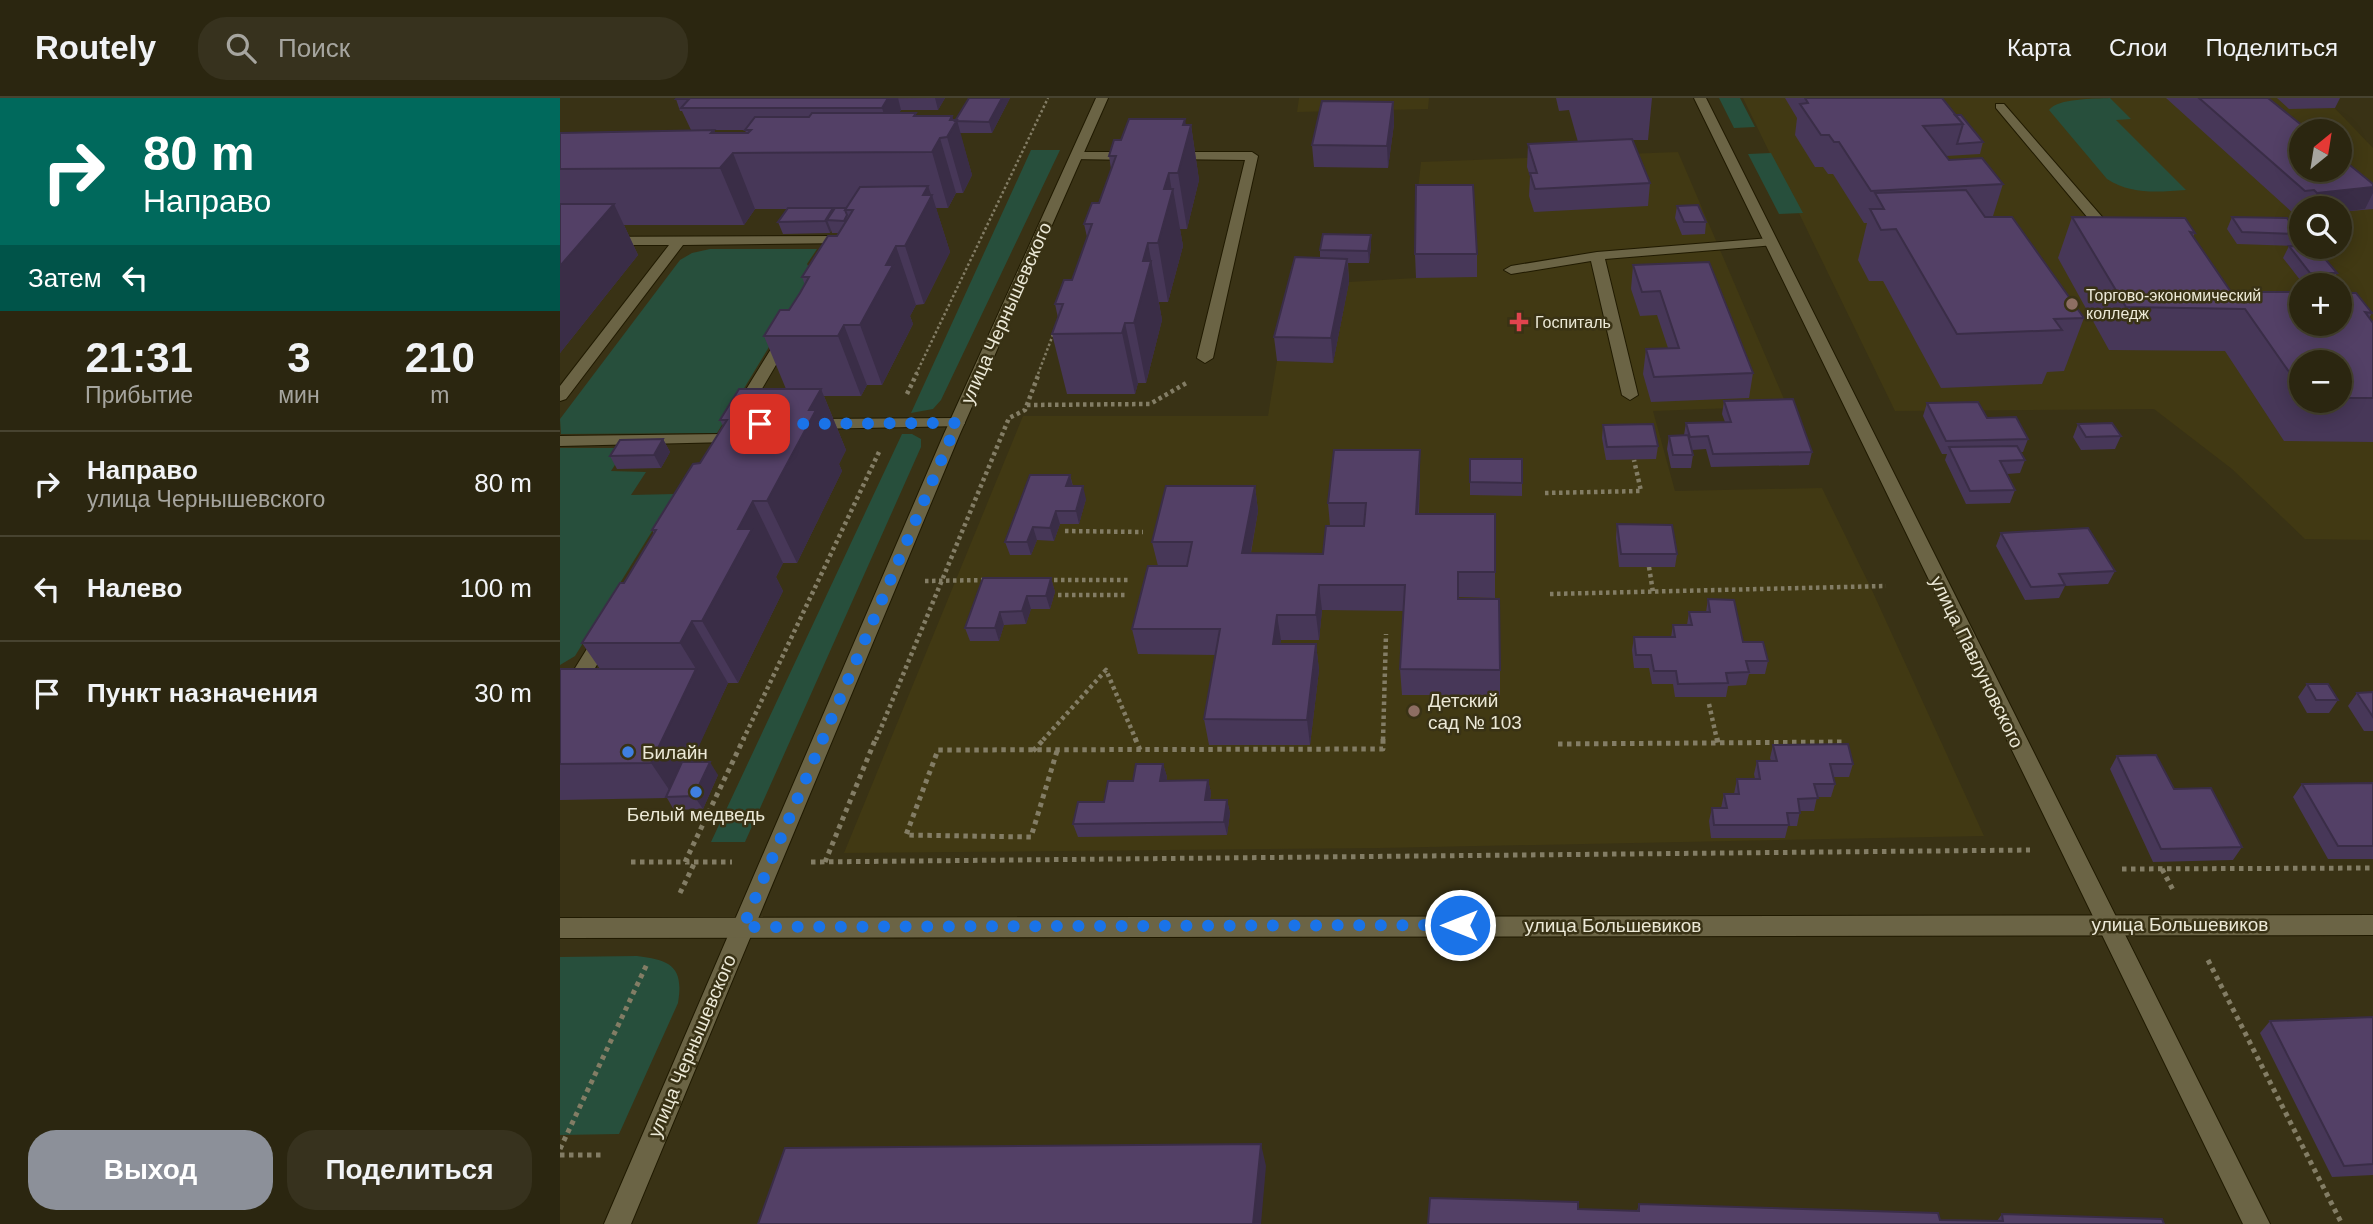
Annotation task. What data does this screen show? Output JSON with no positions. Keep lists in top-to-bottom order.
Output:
{
  "streets": {
    "street": ["улица Чернышевского", "улица Павлуновского", "улица Большевиков"]
  },
  "crossings": [
    ["улица Чернышевского", "улица Большевиков"],
    ["улица Павлуновского", "улица Большевиков"]
  ],
  "places": {
    "other": [
      "Торгово-экономический колледж",
      "Детский сад № 103",
      "Билайн",
      "Белый медведь"
    ],
    "health": ["Госпиталь"]
  },
  "north": "top right",
  "page": {
    "header": "Routely",
    "search": "Поиск",
    "nav": ["Карта", "Слои", "Поделиться"],
    "turn": ["80 m", "Направо"],
    "map_buttons": ["+", "−"],
    "then": "Затем",
    "eta": [
      "21:31",
      "Прибытие",
      "3",
      "мин",
      "210",
      "m"
    ],
    "list": [
      {
        "name": "Направо",
        "note": "улица Чернышевского",
        "value": "80 m"
      },
      {
        "name": "Налево",
        "value": "100 m"
      },
      {
        "name": "Пункт назначения",
        "value": "30 m"
      }
    ],
    "buttons": ["Выход", "Поделиться"]
  }
}
